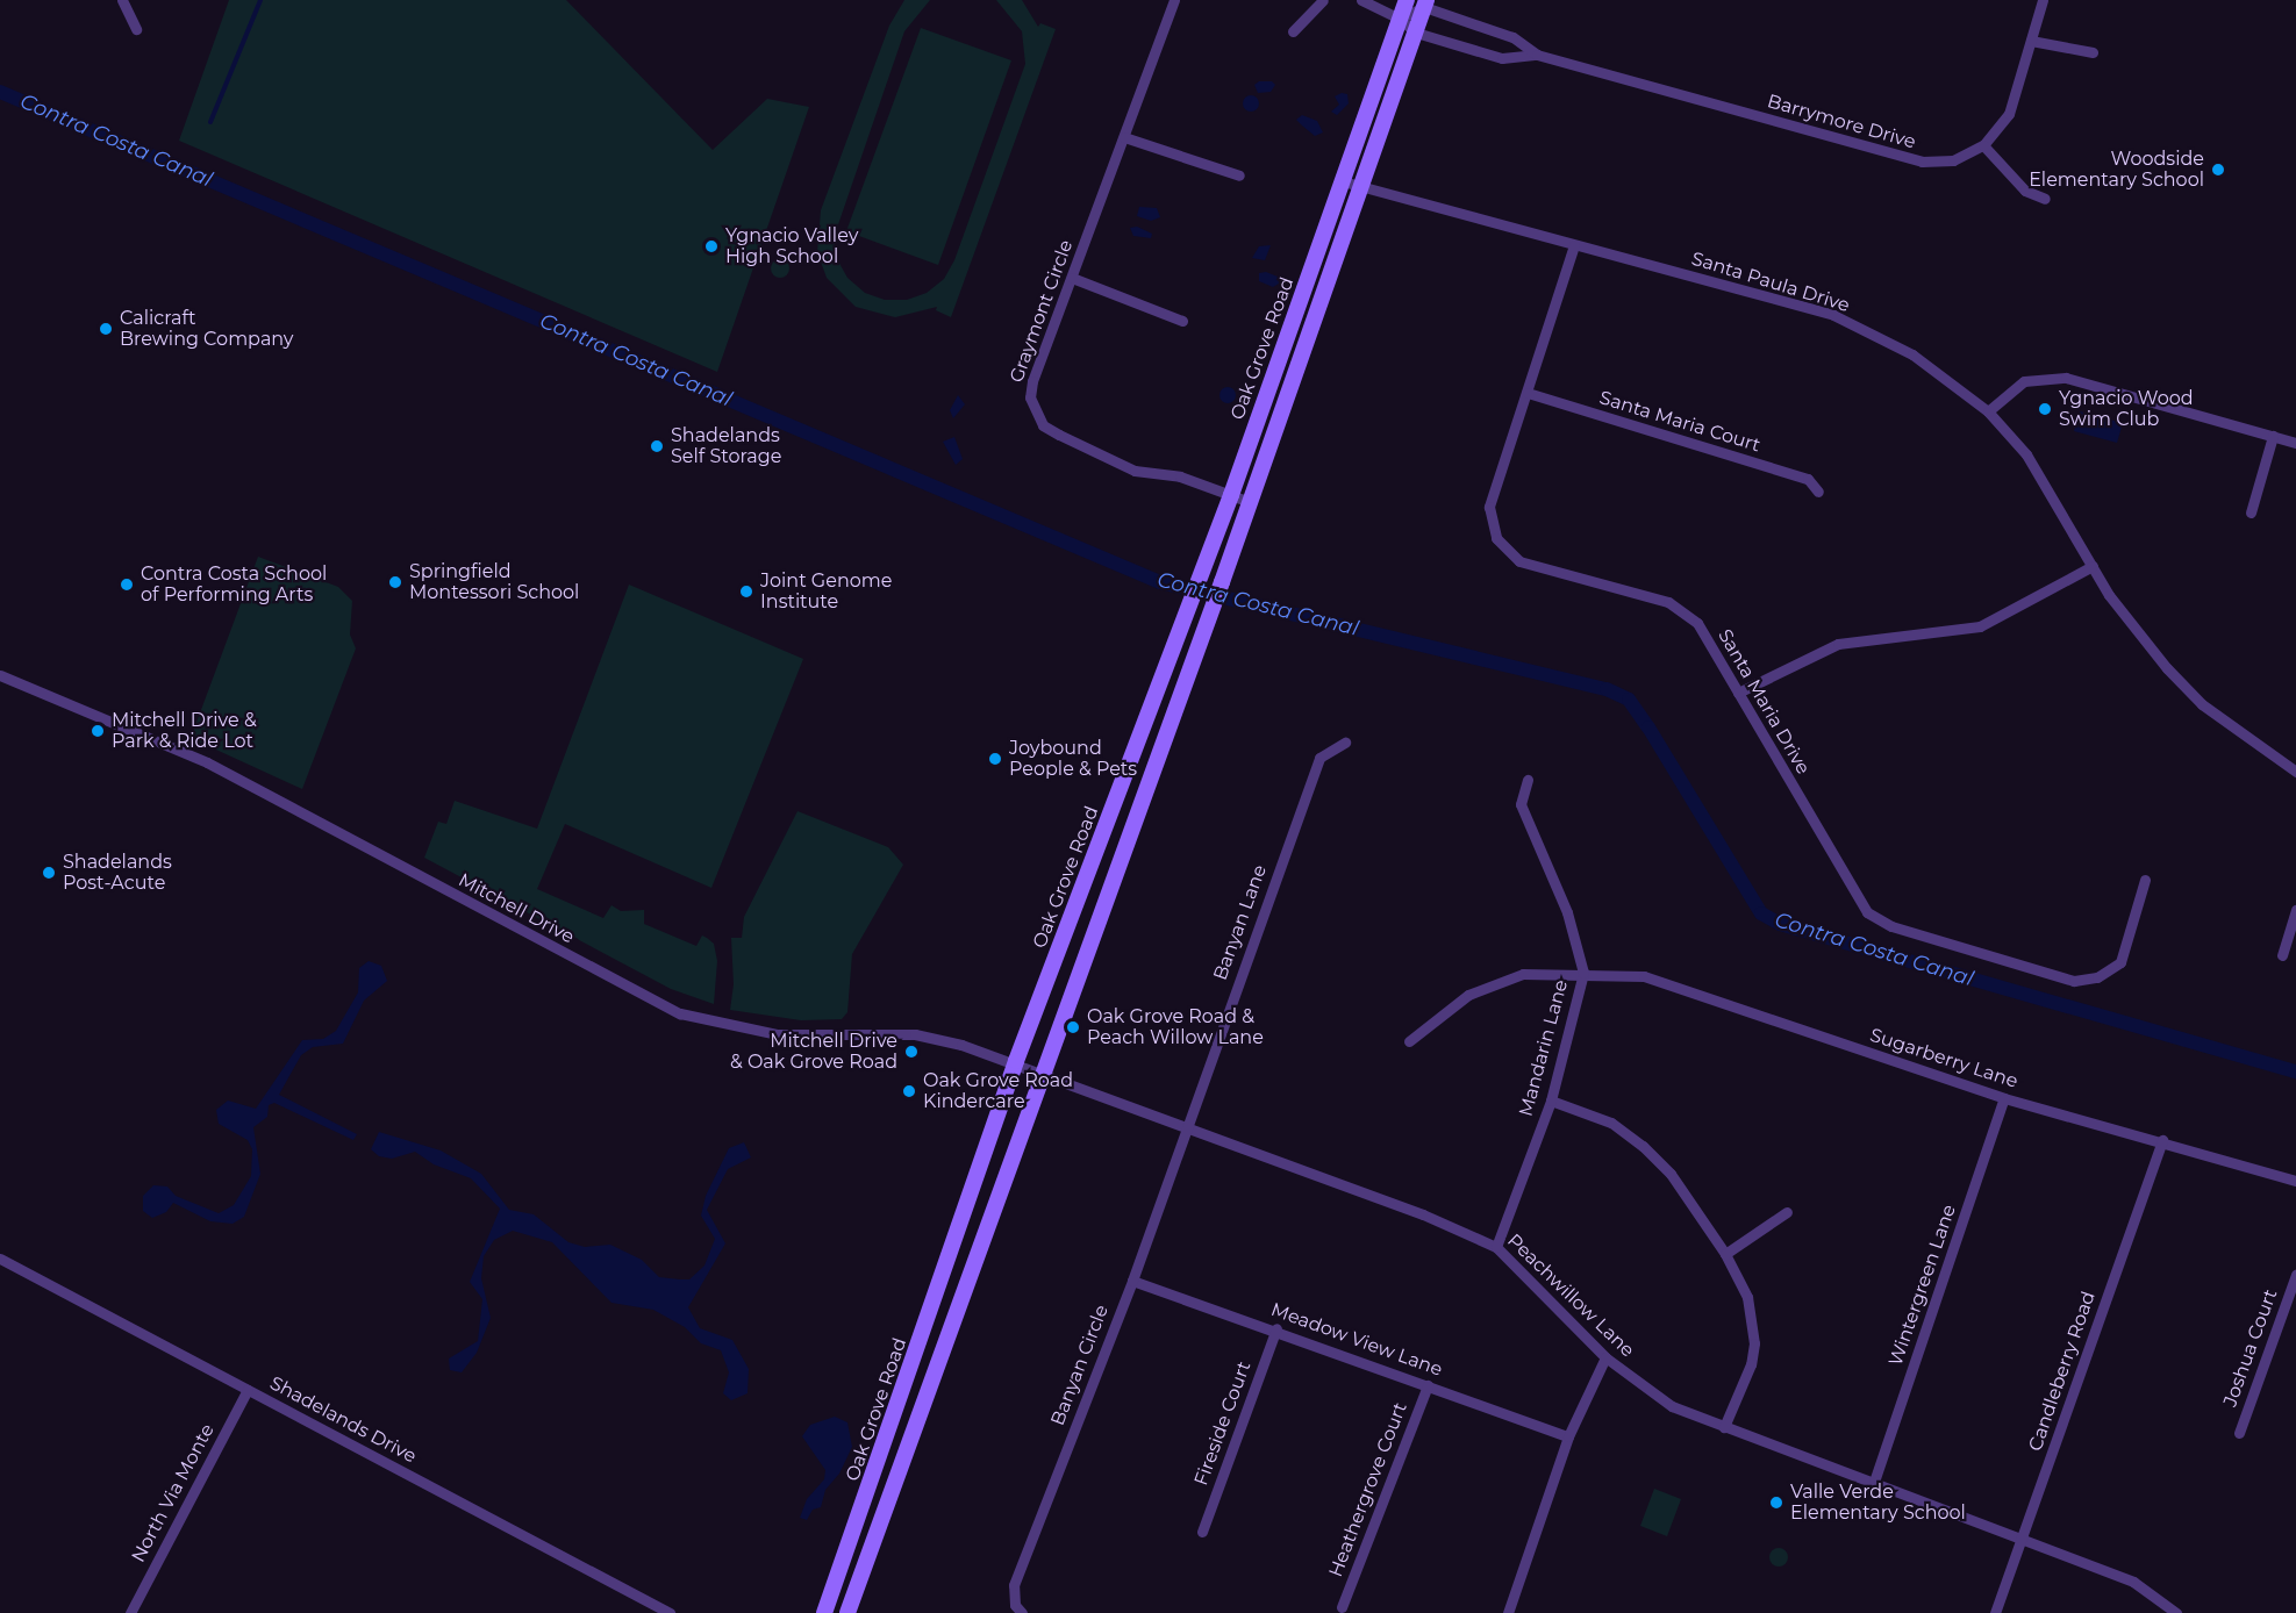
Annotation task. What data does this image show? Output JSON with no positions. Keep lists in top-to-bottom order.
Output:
{
  "streets": {
    "main road": ["Oak Grove Road"],
    "street": [
      "Barrymore Drive",
      "Santa Paula Drive",
      "Graymont Circle",
      "Santa Maria Court",
      "Santa Maria Drive",
      "Mitchell Drive",
      "Banyan Lane",
      "Mandarin Lane",
      "Sugarberry Lane",
      "Wintergreen Lane",
      "Peachwillow Lane",
      "Meadow View Lane",
      "Joshua Court",
      "Banyan Circle",
      "Candleberry Road",
      "Shadelands Drive",
      "Fireside Court",
      "Heathergrove Court",
      "North Via Monte"
    ]
  },
  "crossings": [
    ["Barrymore Drive", "Oak Grove Road"],
    ["Santa Paula Drive", "Oak Grove Road"],
    ["Santa Paula Drive", "Santa Maria Drive"],
    ["Graymont Circle", "Oak Grove Road"],
    ["Oak Grove Road", "Mitchell Drive"],
    ["Oak Grove Road", "Peachwillow Lane"],
    ["Santa Maria Court", "Santa Maria Drive"],
    ["Mitchell Drive", "Peachwillow Lane"],
    ["Banyan Lane", "Peachwillow Lane"],
    ["Banyan Lane", "Banyan Circle"],
    ["Mandarin Lane", "Sugarberry Lane"],
    ["Mandarin Lane", "Peachwillow Lane"],
    ["Sugarberry Lane", "Wintergreen Lane"],
    ["Sugarberry Lane", "Candleberry Road"],
    ["Wintergreen Lane", "Peachwillow Lane"],
    ["Peachwillow Lane", "Banyan Circle"],
    ["Peachwillow Lane", "Candleberry Road"],
    ["Meadow View Lane", "Banyan Circle"],
    ["Meadow View Lane", "Fireside Court"],
    ["Meadow View Lane", "Heathergrove Court"],
    ["Shadelands Drive", "North Via Monte"]
  ],
  "water": ["Contra Costa Canal"],
  "places": [
    "Woodside Elementary School",
    "Ygnacio Valley High School",
    "Calicraft Brewing Company",
    "Ygnacio Wood Swim Club",
    "Shadelands Self Storage",
    "Springfield Montessori School",
    "Contra Costa School of Performing Arts",
    "Joint Genome Institute",
    "Mitchell Drive & Park & Ride Lot",
    "Joybound People & Pets",
    "Shadelands Post-Acute",
    "Oak Grove Road & Peach Willow Lane",
    "Mitchell Drive & Oak Grove Road",
    "Oak Grove Road Kindercare",
    "Valle Verde Elementary School"
  ]
}
